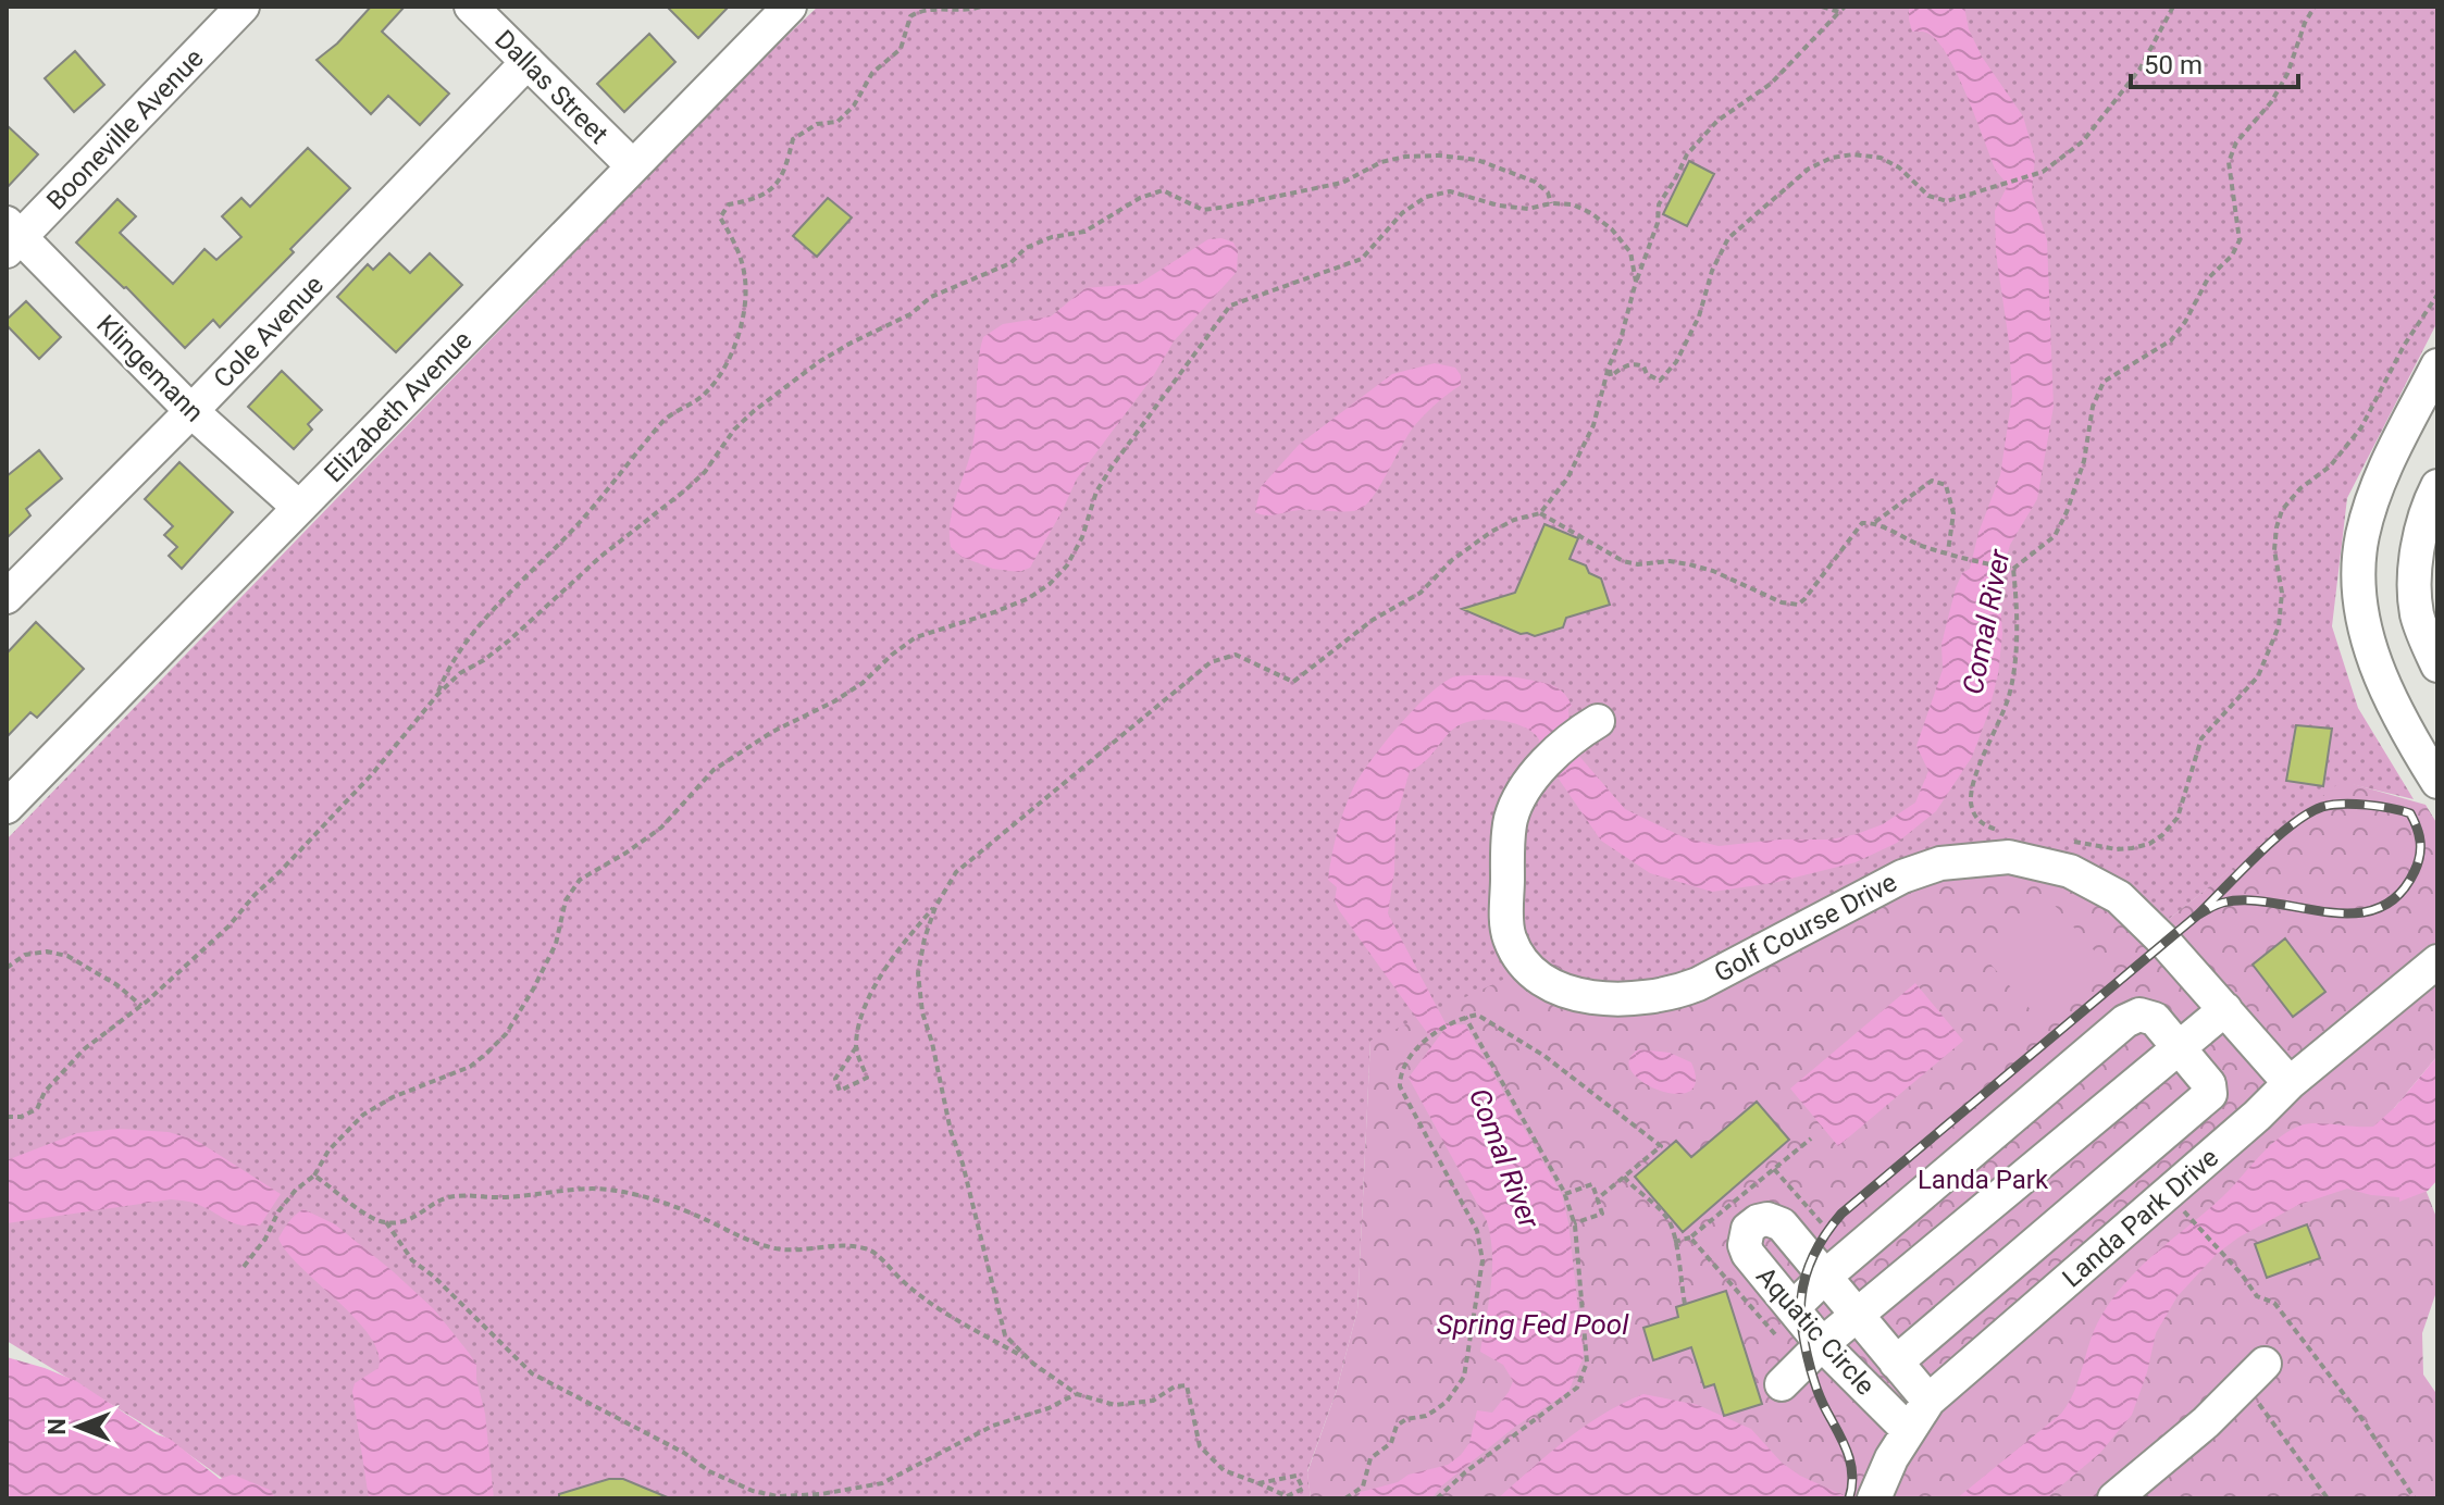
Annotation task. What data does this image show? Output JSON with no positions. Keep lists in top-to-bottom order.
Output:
{
  "streets": {
    "street": [
      "Dallas Street",
      "Booneville Avenue",
      "Cole Avenue",
      "Klingemann",
      "Elizabeth Avenue",
      "Golf Course Drive",
      "Landa Park Drive",
      "Aquatic Circle"
    ]
  },
  "crossings": [
    ["Dallas Street", "Cole Avenue"],
    ["Dallas Street", "Elizabeth Avenue"],
    ["Booneville Avenue", "Klingemann"],
    ["Cole Avenue", "Klingemann"],
    ["Klingemann", "Elizabeth Avenue"],
    ["Golf Course Drive", "Landa Park Drive"],
    ["Landa Park Drive", "Aquatic Circle"]
  ],
  "water": ["Comal River", "Spring Fed Pool"],
  "parks": ["Landa Park"],
  "scale_bar": "50 m",
  "north": "left"
}
